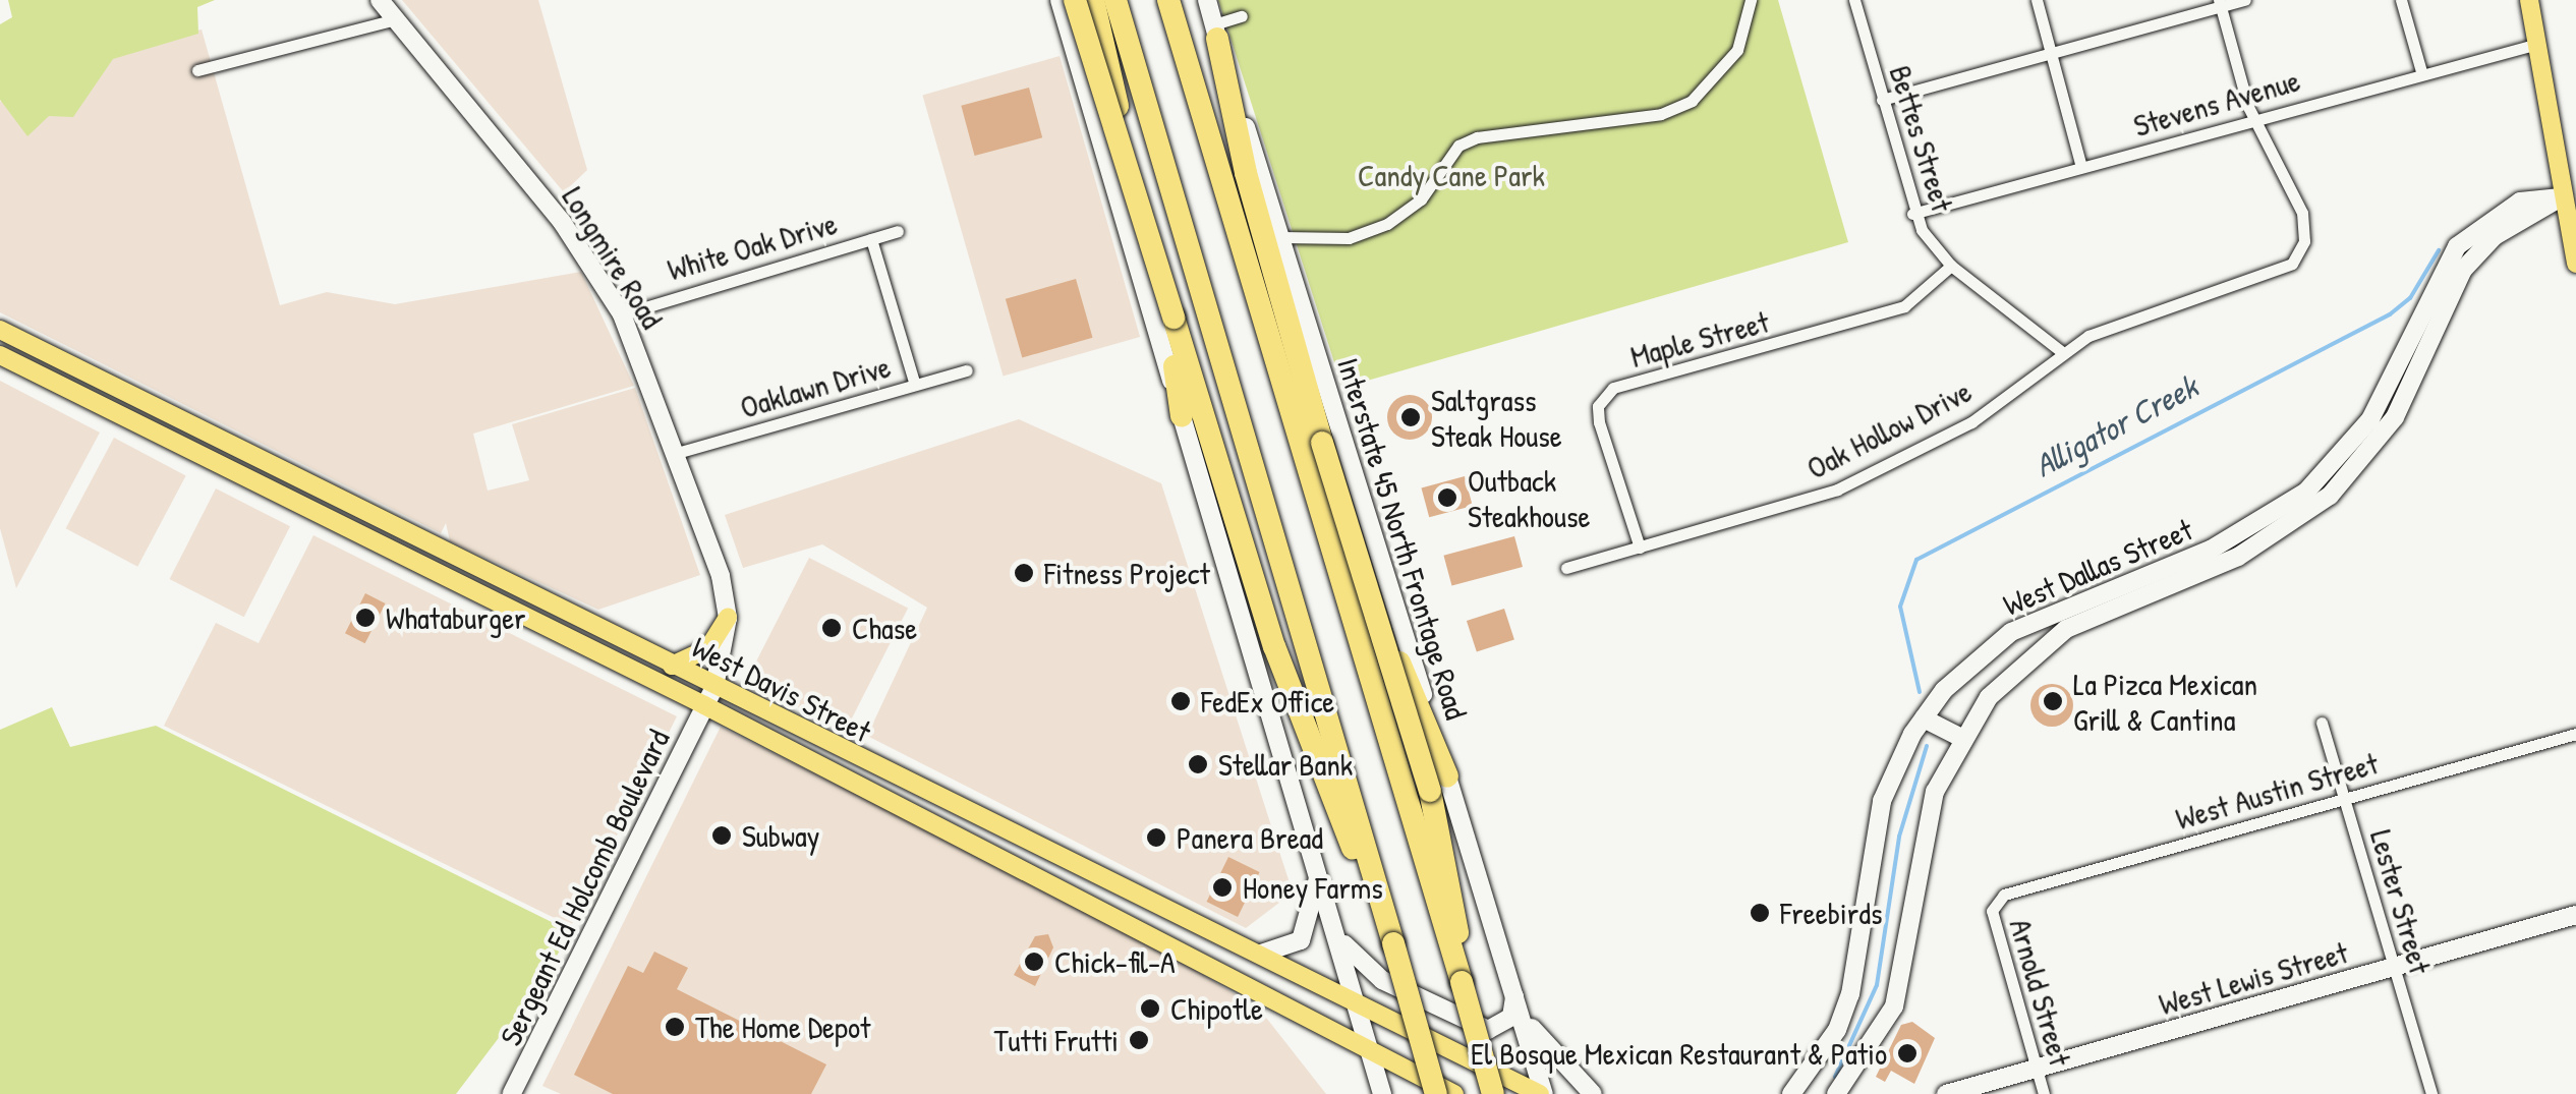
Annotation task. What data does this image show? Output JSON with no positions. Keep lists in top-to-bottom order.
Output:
{
  "streets": {
    "main road": [
      "Longmire Road",
      "Interstate 45 North Frontage Road",
      "West Dallas Street",
      "West Davis Street",
      "Sergeant Ed Holcomb Boulevard",
      "West Lewis Street"
    ],
    "street": [
      "Stevens Avenue",
      "Bettes Street",
      "White Oak Drive",
      "Maple Street",
      "Oaklawn Drive",
      "Oak Hollow Drive",
      "West Austin Street",
      "Lester Street",
      "Arnold Street"
    ]
  },
  "crossings": [
    ["Stevens Avenue", "Bettes Street"],
    ["Stevens Avenue", "Oak Hollow Drive"],
    ["Bettes Street", "Maple Street"],
    ["Bettes Street", "Oak Hollow Drive"],
    ["White Oak Drive", "Longmire Road"],
    ["Longmire Road", "Oaklawn Drive"],
    ["Longmire Road", "West Davis Street"],
    ["Longmire Road", "Sergeant Ed Holcomb Boulevard"],
    ["Maple Street", "Oak Hollow Drive"],
    ["Interstate 45 North Frontage Road", "West Davis Street"],
    ["West Davis Street", "Sergeant Ed Holcomb Boulevard"],
    ["West Austin Street", "Lester Street"],
    ["West Austin Street", "Arnold Street"],
    ["Lester Street", "West Lewis Street"],
    ["West Lewis Street", "Arnold Street"]
  ],
  "water": ["Alligator Creek"],
  "parks": ["Candy Cane Park"],
  "places": [
    "Saltgrass Steak House",
    "Outback Steakhouse",
    "Fitness Project",
    "Whataburger",
    "Chase",
    "FedEx Office",
    "La Pizca Mexican Grill & Cantina",
    "Stellar Bank",
    "Subway",
    "Panera Bread",
    "Honey Farms",
    "Freebirds",
    "Chick-fil-A",
    "Chipotle",
    "The Home Depot",
    "Tutti Frutti",
    "El Bosque Mexican Restaurant & Patio"
  ]
}
